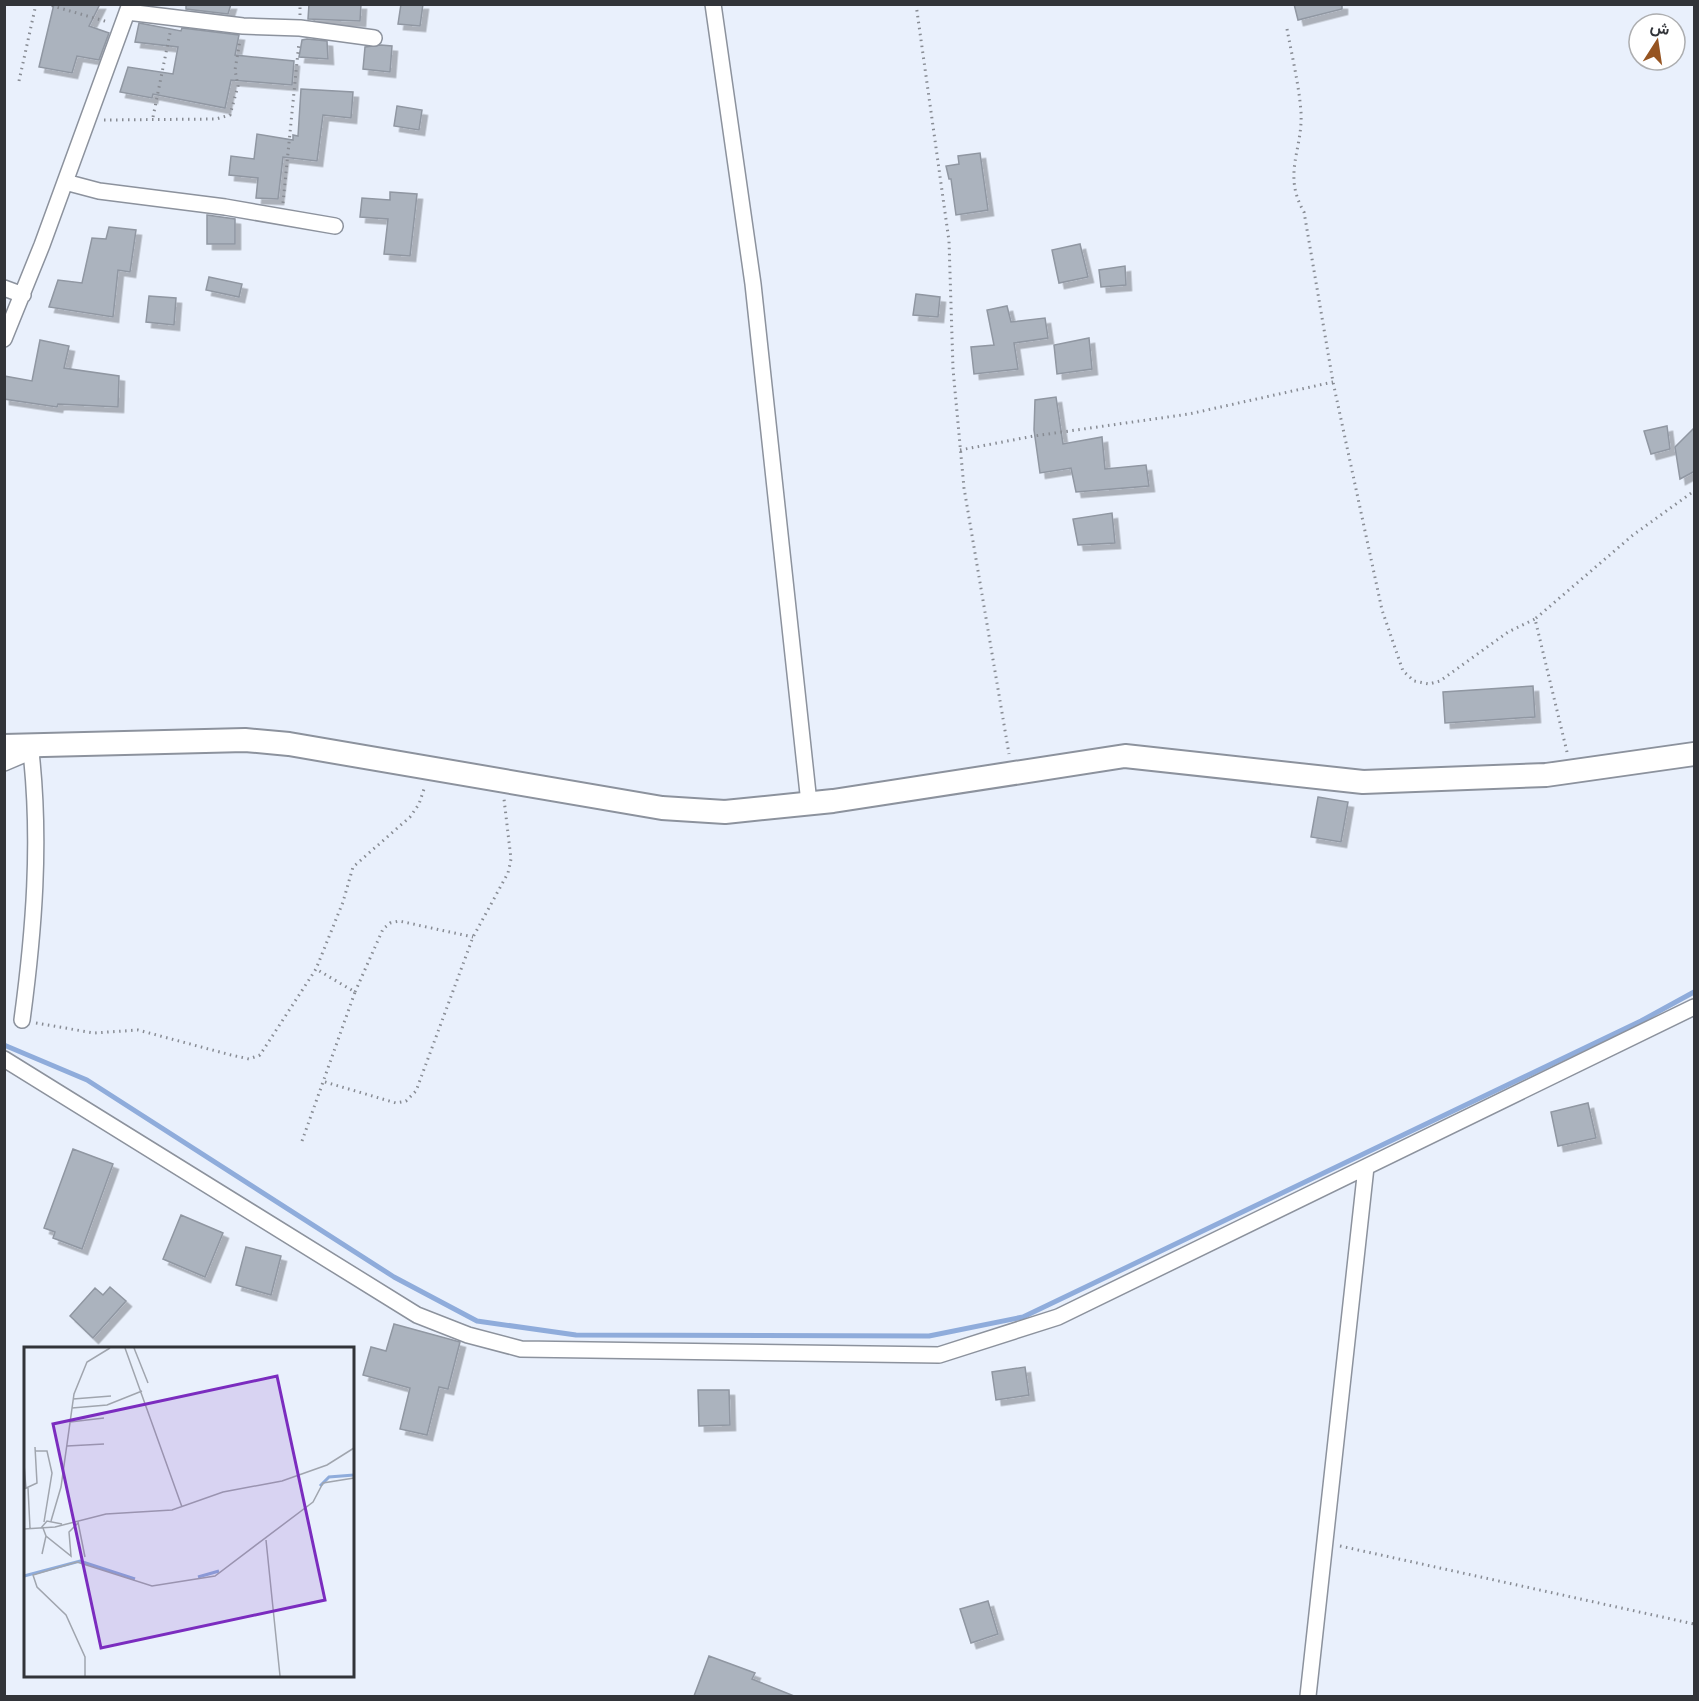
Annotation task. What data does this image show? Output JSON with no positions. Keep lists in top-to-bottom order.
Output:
{
  "north": "top"
}
